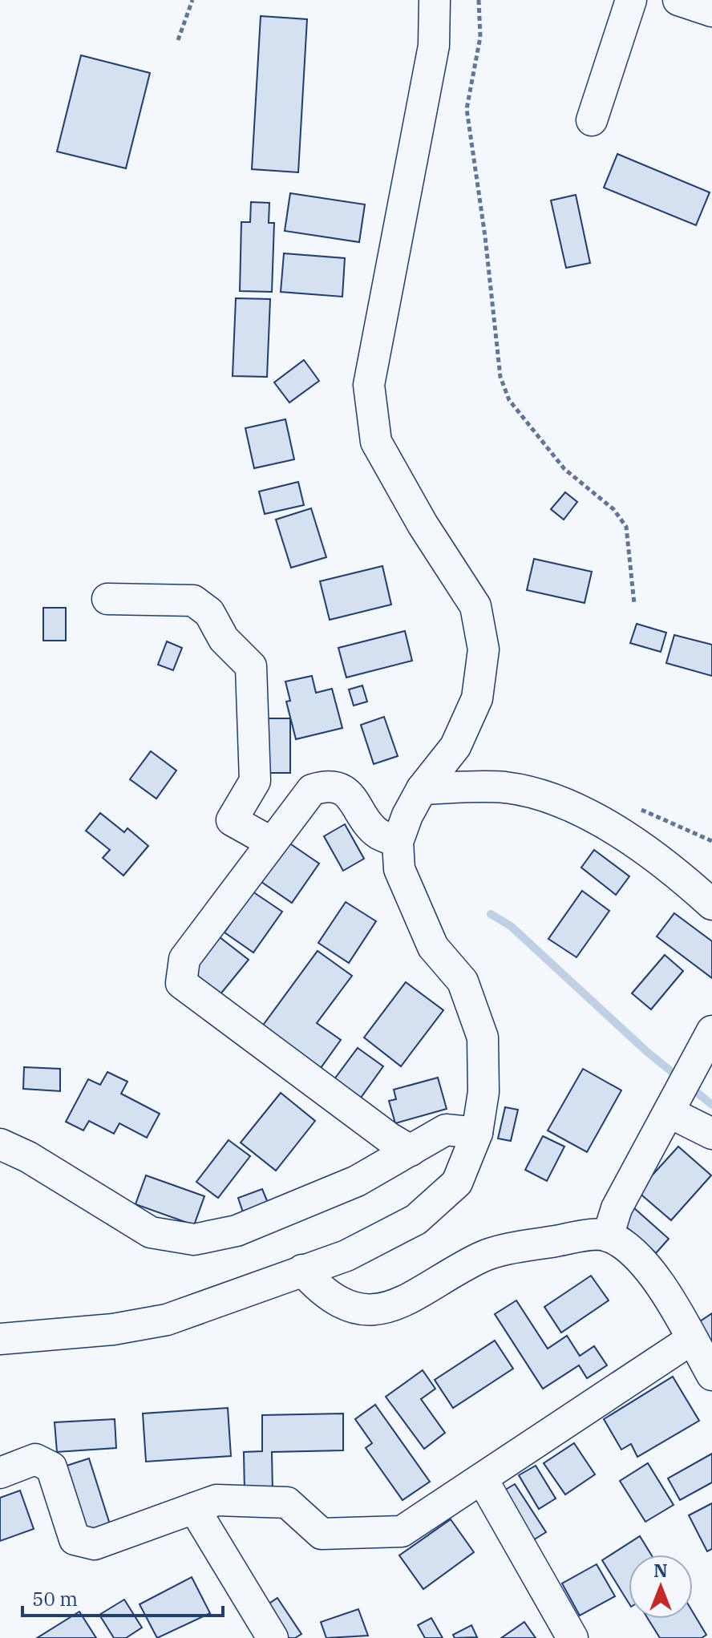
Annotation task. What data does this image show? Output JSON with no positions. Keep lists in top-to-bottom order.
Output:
{
  "scale_bar": "50 m",
  "north": "top"
}
